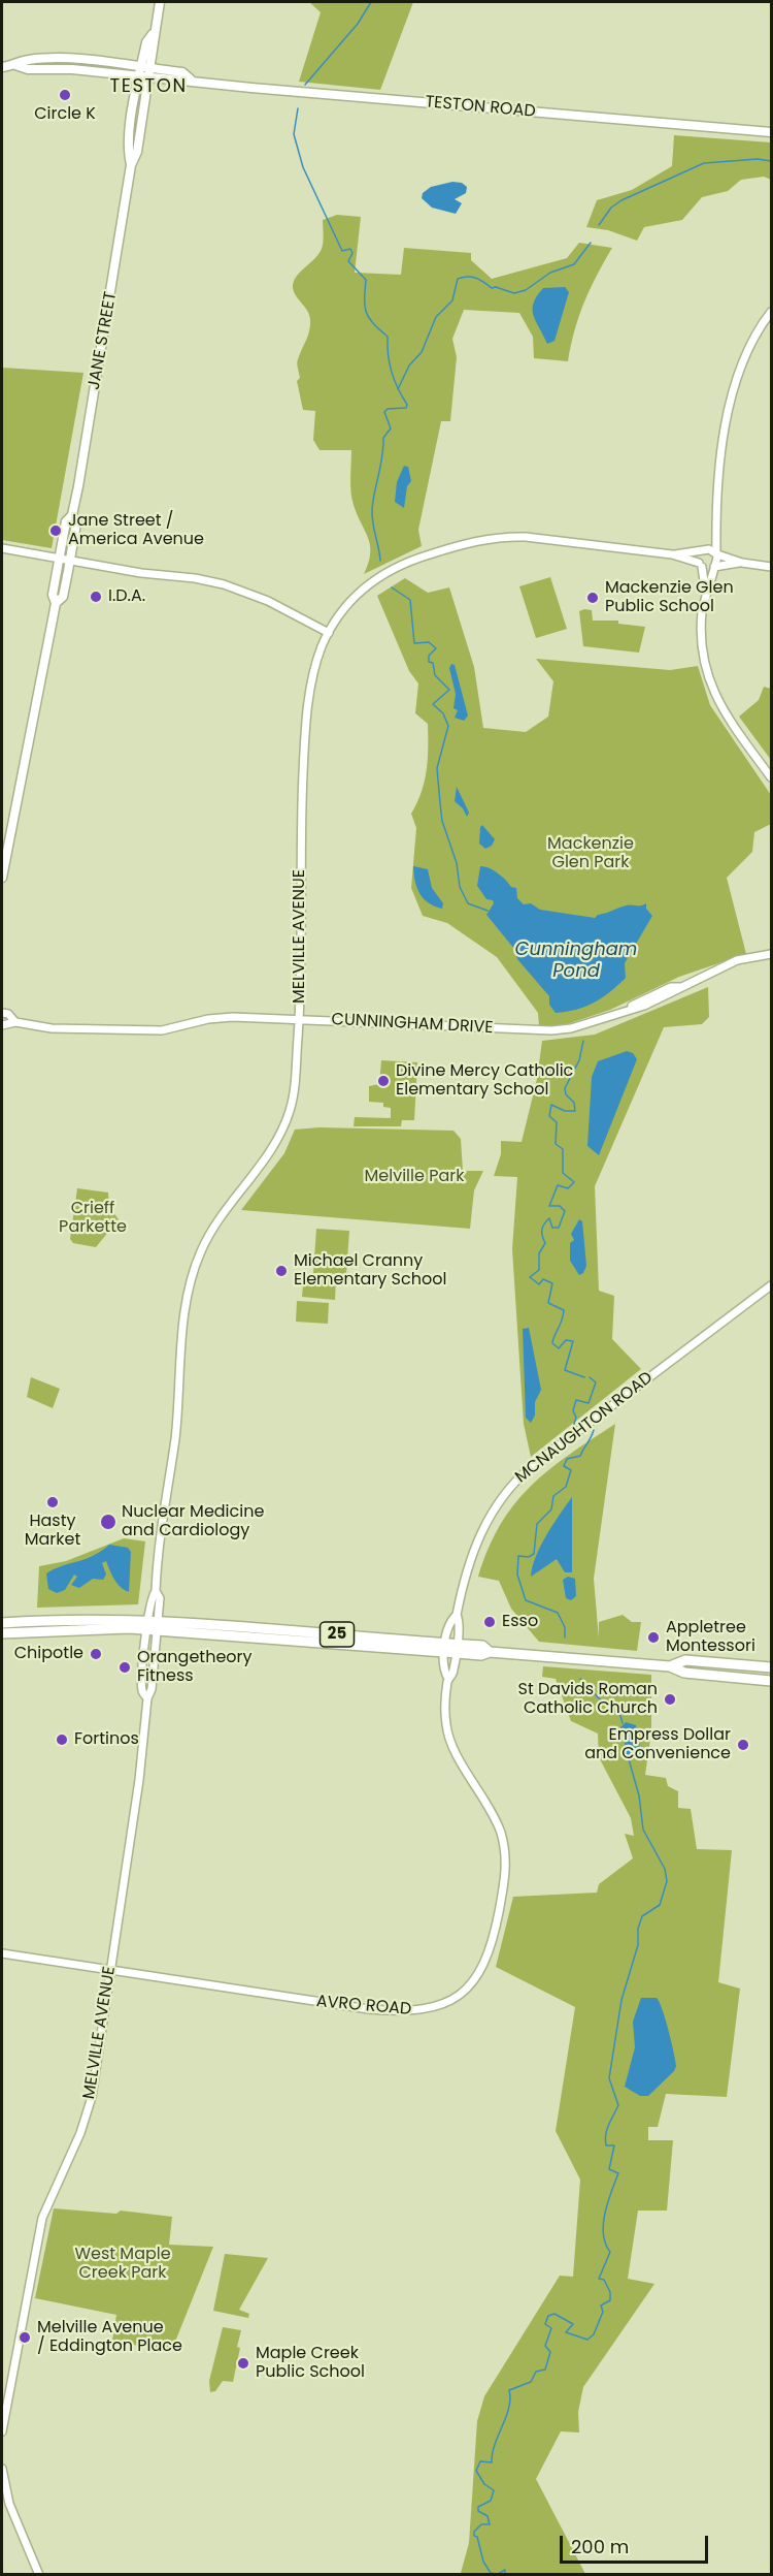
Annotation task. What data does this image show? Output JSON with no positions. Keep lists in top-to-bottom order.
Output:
{
  "streets": {
    "main road": ["TESTON ROAD", "JANE STREET", "25"],
    "street": [
      "MELVILLE AVENUE",
      "CUNNINGHAM DRIVE",
      "MCNAUGHTON ROAD",
      "AVRO ROAD"
    ]
  },
  "crossings": [
    ["TESTON ROAD", "JANE STREET"],
    ["MELVILLE AVENUE", "CUNNINGHAM DRIVE"],
    ["MELVILLE AVENUE", "25"],
    ["MELVILLE AVENUE", "AVRO ROAD"],
    ["MCNAUGHTON ROAD", "25"],
    ["MCNAUGHTON ROAD", "AVRO ROAD"],
    ["25", "AVRO ROAD"]
  ],
  "districts": ["TESTON"],
  "water": ["Cunningham Pond"],
  "parks": [
    "Mackenzie Glen Park",
    "Melville Park",
    "Crieff Parkette",
    "West Maple Creek Park"
  ],
  "places": [
    "Circle K",
    "Jane Street / America Avenue",
    "I.D.A.",
    "Mackenzie Glen Public School",
    "Divine Mercy Catholic Elementary School",
    "Michael Cranny Elementary School",
    "Hasty Market",
    "Nuclear Medicine and Cardiology",
    "Esso",
    "Appletree Montessori",
    "Chipotle",
    "Orangetheory Fitness",
    "St Davids Roman Catholic Church",
    "Fortinos",
    "Empress Dollar and Convenience",
    "Melville Avenue / Eddington Place",
    "Maple Creek Public School"
  ],
  "scale_bar": "200 m"
}
